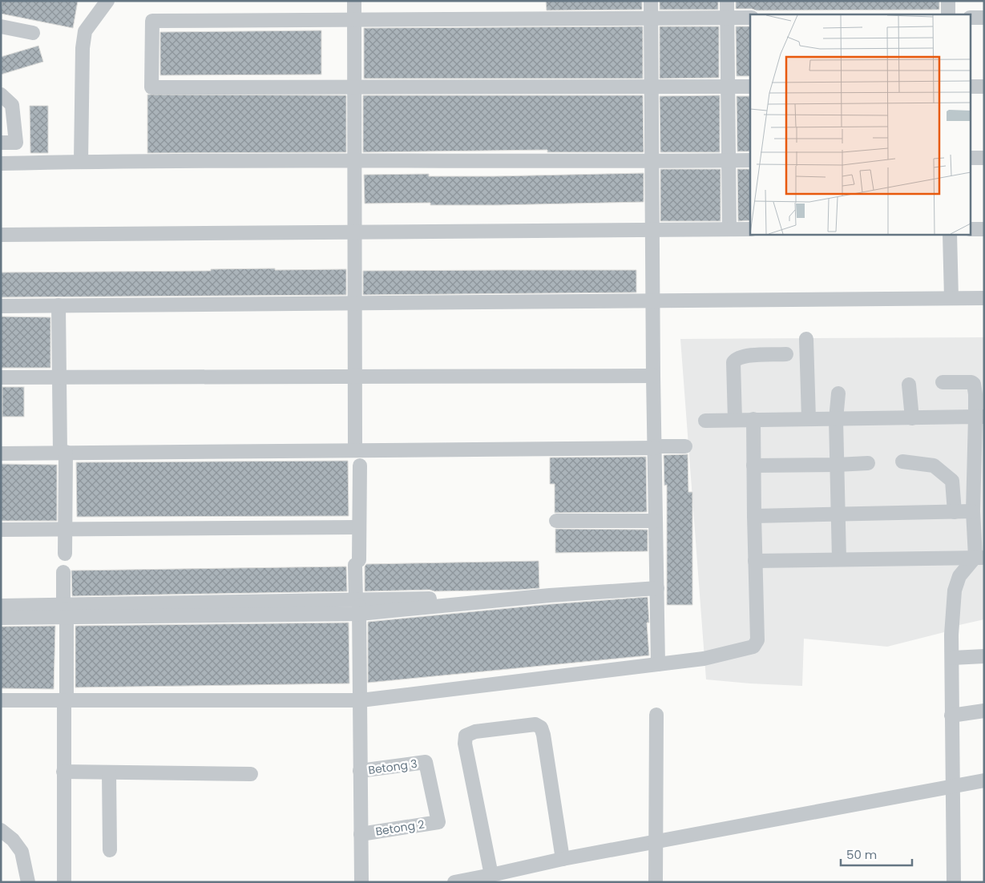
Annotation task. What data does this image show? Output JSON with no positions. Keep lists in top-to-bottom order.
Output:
{
  "streets": {
    "street": ["Betong 3", "Betong 2"]
  },
  "crossings": [
    ["Betong 3", "Betong 2"]
  ],
  "scale_bar": "50 m"
}
